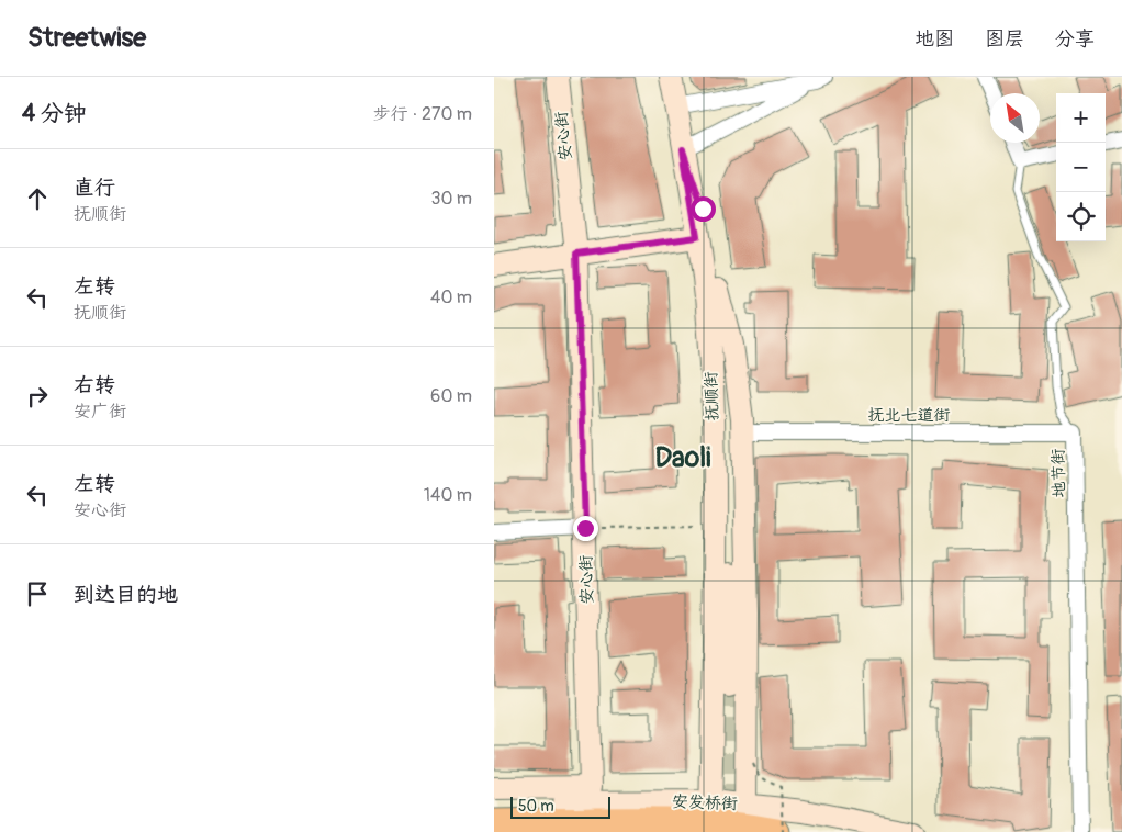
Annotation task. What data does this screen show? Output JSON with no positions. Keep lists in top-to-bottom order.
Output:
{
  "streets": {
    "main road": ["安心街", "抚顺街", "安发桥街"],
    "street": ["抚北七道街", "地节街"]
  },
  "crossings": [
    ["抚顺街", "抚北七道街"],
    ["抚顺街", "安发桥街"],
    ["抚北七道街", "地节街"]
  ],
  "districts": ["Daoli"],
  "scale_bar": "50 m",
  "north": "top left",
  "page": {
    "header": "Streetwise",
    "nav": ["地图", "图层", "分享"],
    "heading": ["4 分钟", "步行 · 270 m"],
    "map_buttons": ["+", "−"],
    "list": [
      ["直行", "抚顺街", "30 m"],
      ["左转", "抚顺街", "40 m"],
      ["右转", "安广街", "60 m"],
      ["左转", "安心街", "140 m"],
      "到达目的地"
    ],
    "scale": "50 m"
  }
}
